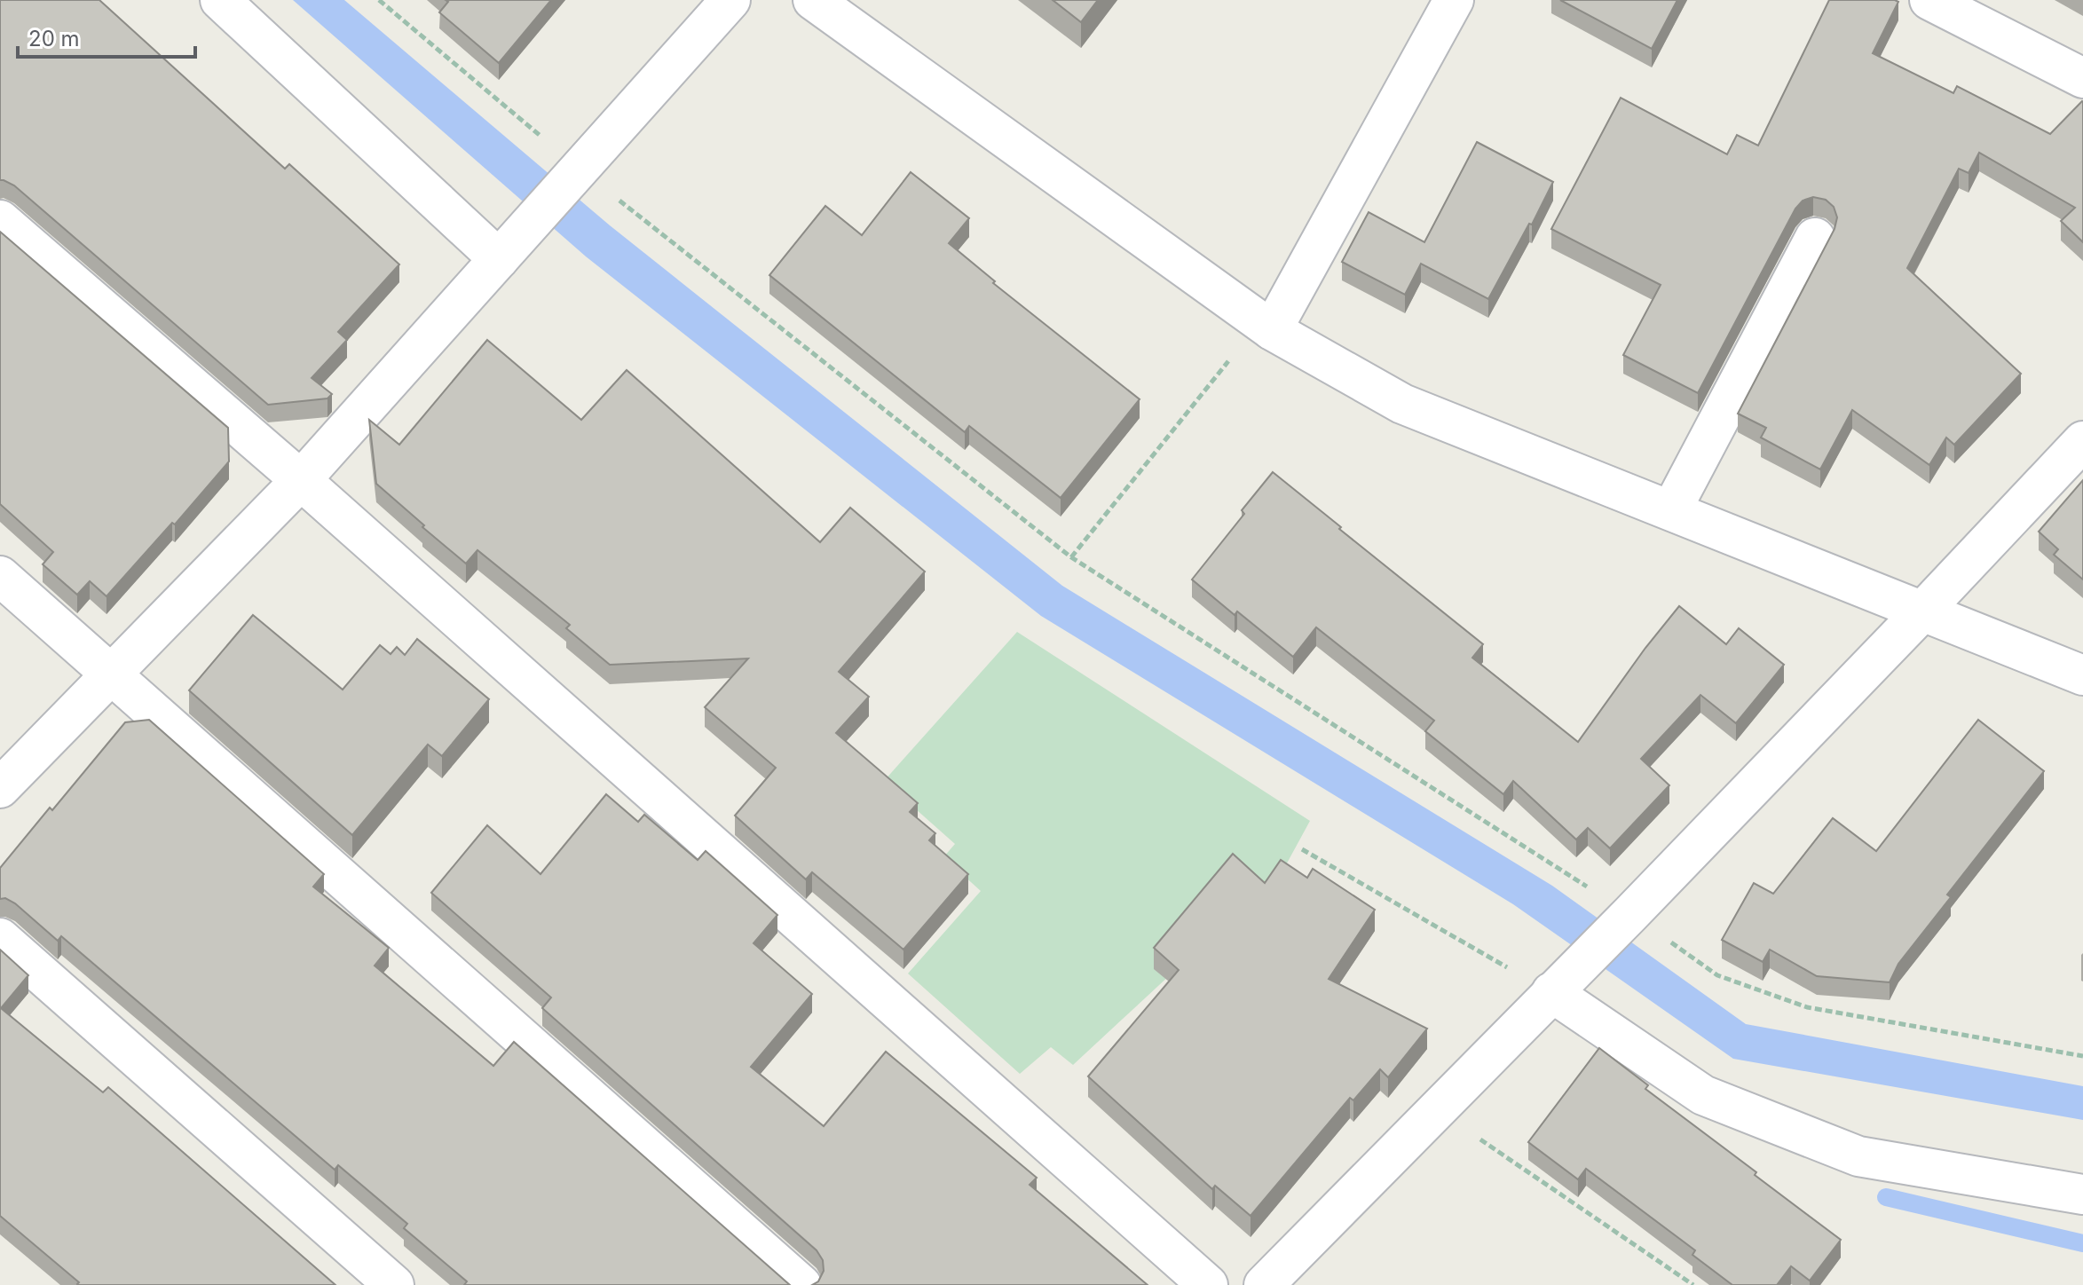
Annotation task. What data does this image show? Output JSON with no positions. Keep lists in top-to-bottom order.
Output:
{
  "scale_bar": "20 m"
}
